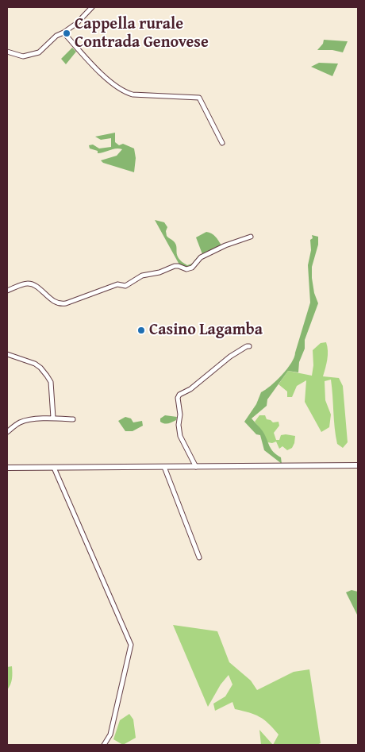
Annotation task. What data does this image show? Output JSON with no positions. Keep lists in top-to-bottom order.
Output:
{
  "places": ["Cappella rurale Contrada Genovese", "Casino Lagamba"]
}
